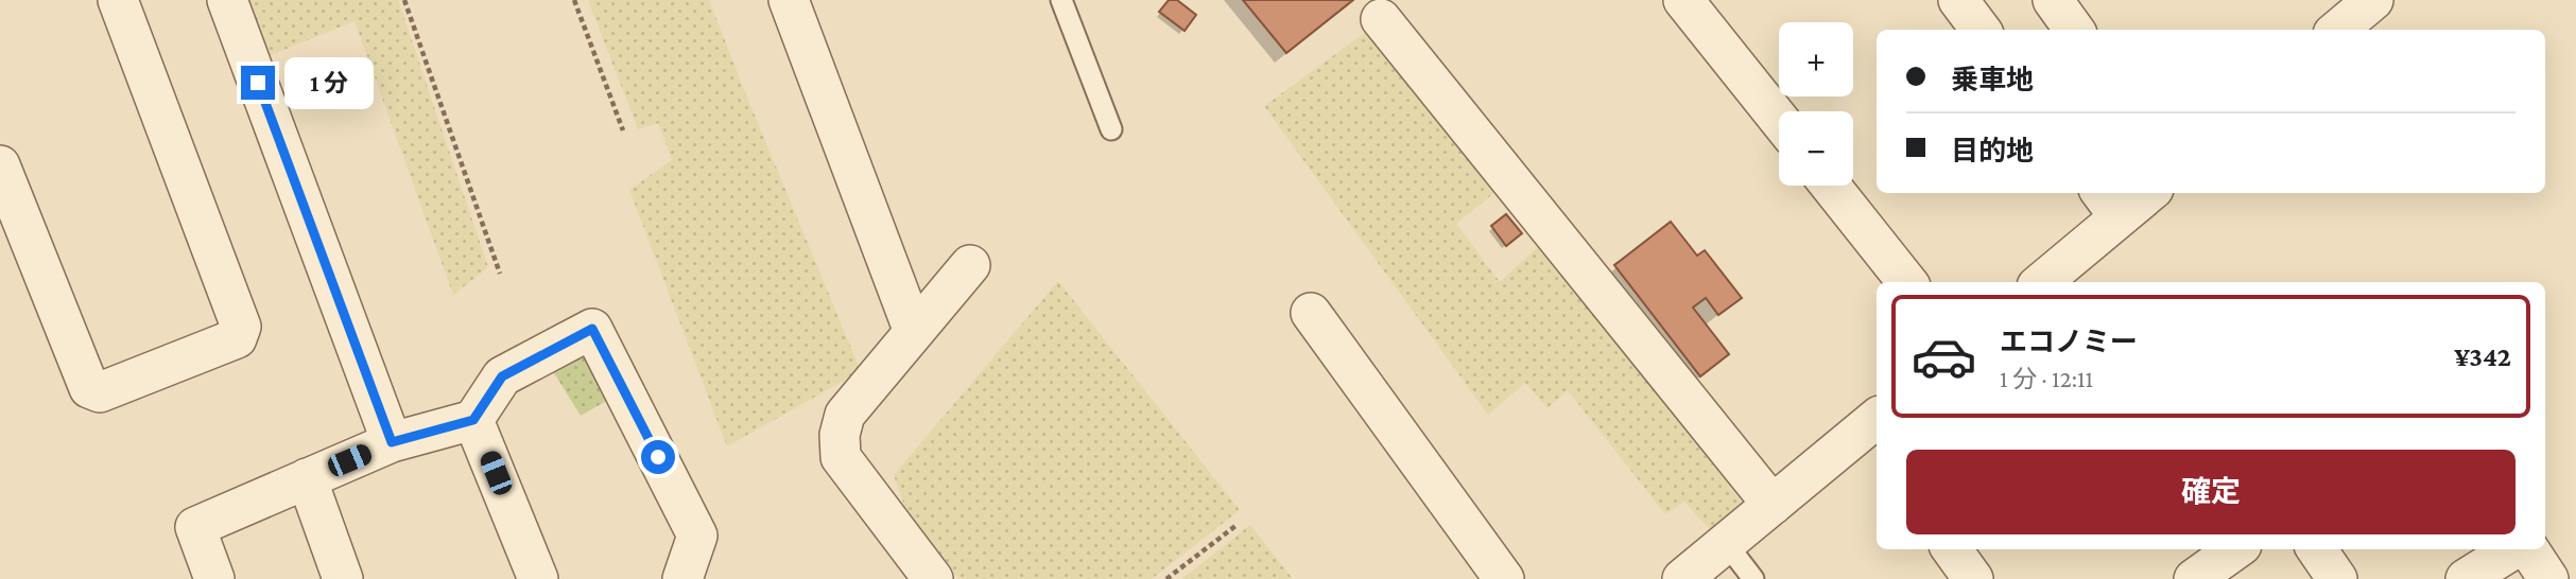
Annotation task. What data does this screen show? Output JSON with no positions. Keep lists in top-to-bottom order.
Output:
{
  "page": {
    "map_buttons": ["+", "−"],
    "banner": ["乗車地", "目的地"],
    "bubble": "1 分",
    "list": [
      {
        "name": "エコノミー",
        "note": "1 分 · 12:11",
        "value": "¥342"
      }
    ],
    "buttons": "確定"
  }
}
